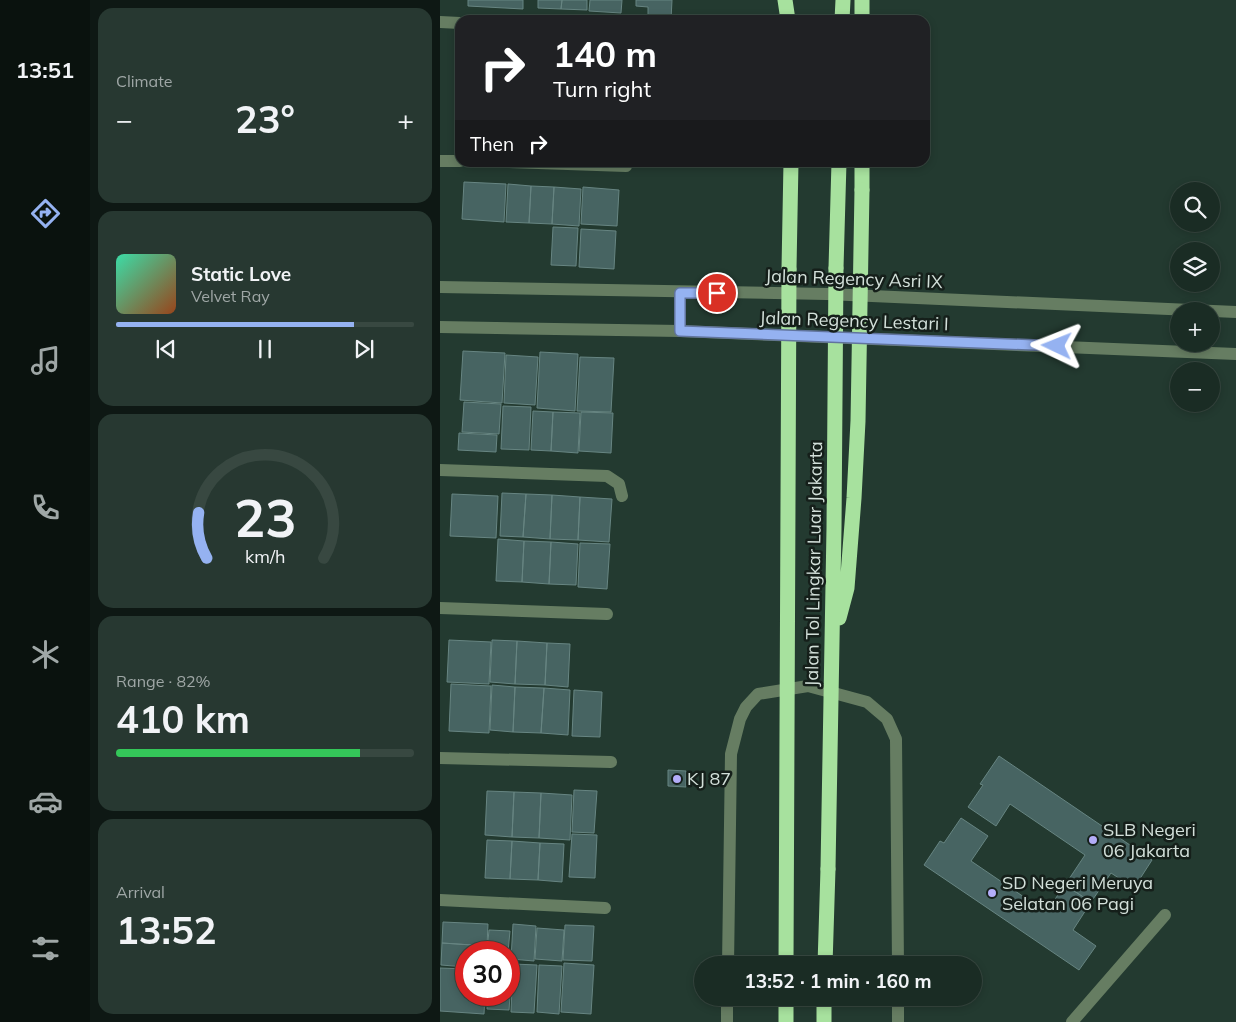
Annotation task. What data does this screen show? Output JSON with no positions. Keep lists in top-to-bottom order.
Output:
{
  "streets": {
    "highway": ["Jalan Tol Lingkar Luar Jakarta"],
    "street": ["Jalan Regency Asri IX", "Jalan Regency Lestari I"]
  },
  "places": ["KJ 87", "SLB Negeri 06 Jakarta", "SD Negeri Meruya Selatan 06 Pagi"],
  "page": {
    "tabs": "13:51",
    "tile": [
      "Climate",
      ["Range · 82%", "410 km"],
      ["Arrival", "13:52"]
    ],
    "turn": ["140 m", "Turn right"],
    "heat": ["−", "23°", "+"],
    "then": "Then",
    "map_buttons": ["+", "−"],
    "song": ["Static Love", "Velvet Ray"],
    "limit": "30",
    "trip": "13:52 · 1 min · 160 m",
    "gauge": ["23", "km/h"]
  }
}
